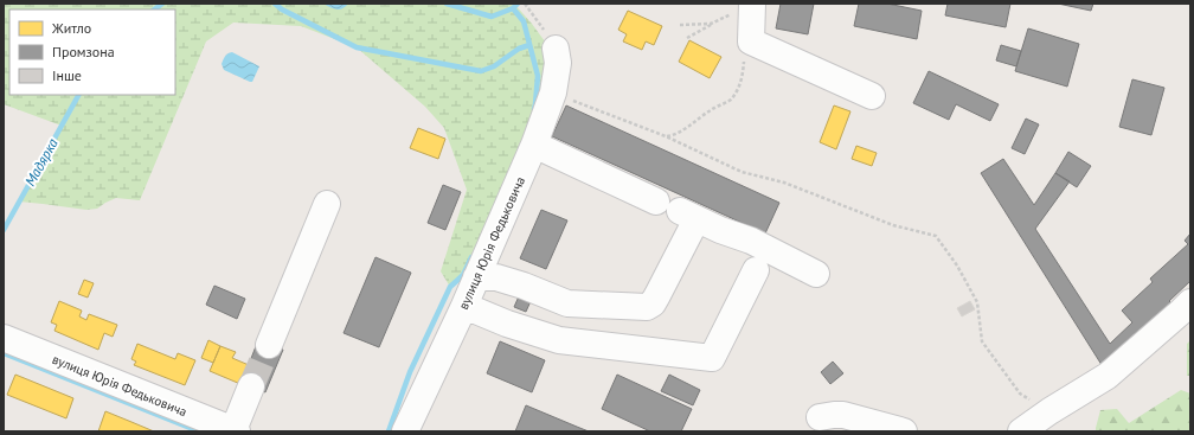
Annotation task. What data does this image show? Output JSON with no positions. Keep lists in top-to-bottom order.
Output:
{
  "streets": {
    "street": ["вулиця Юрія Федьковича"]
  },
  "water": ["Мадярка"],
  "legend": ["Житло", "Промзона", "Інше"]
}
